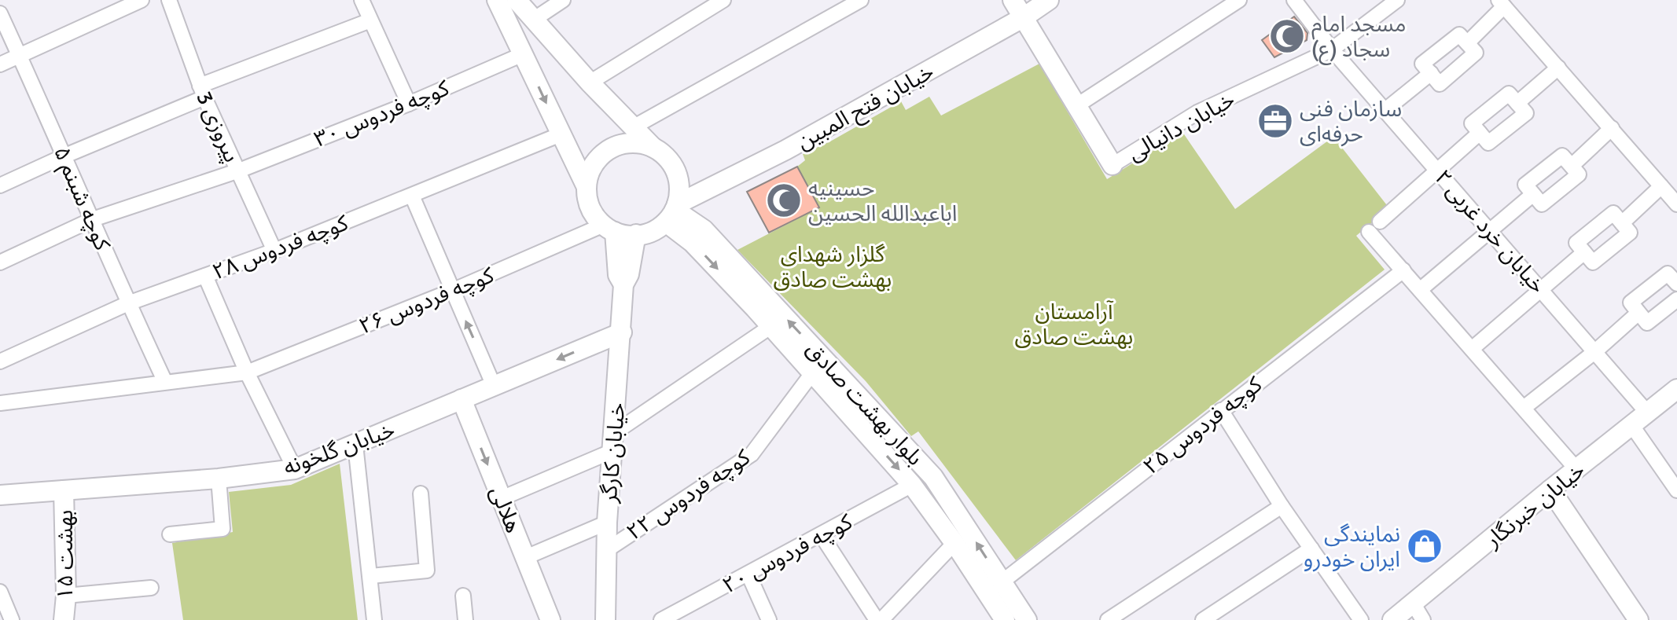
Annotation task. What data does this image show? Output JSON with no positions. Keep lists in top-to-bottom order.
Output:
{
  "streets": {
    "street": [
      "خیابان فتح المبین",
      "کوچه فردوس ۳۰",
      "خیابان دانیالی",
      "پیروزی 3",
      "کوچه شبنم ۵",
      "خیابان خرد غربی ۲",
      "کوچه فردوس ۲۸",
      "کوچه فردوس ۲۶",
      "بلوار بهشت صادق",
      "کوچه فردوس ۲۵",
      "خیابان گلخونه",
      "خیابان کارگر",
      "کوچه فردوس ۲۲",
      "خیابان خبرنگار",
      "هلالی",
      "کوچه فردوس ۲۰",
      "بهشت ۱۵"
    ]
  },
  "crossings": [
    ["خیابان فتح المبین", "خیابان دانیالی"],
    ["خیابان فتح المبین", "کوچه فردوس ۲۶"],
    ["خیابان فتح المبین", "بلوار بهشت صادق"],
    ["خیابان فتح المبین", "خیابان کارگر"],
    ["کوچه فردوس ۳۰", "پیروزی 3"],
    ["کوچه فردوس ۳۰", "کوچه شبنم ۵"],
    ["خیابان دانیالی", "خیابان خرد غربی ۲"],
    ["پیروزی 3", "کوچه فردوس ۲۸"],
    ["کوچه شبنم ۵", "کوچه فردوس ۲۸"],
    ["کوچه شبنم ۵", "کوچه فردوس ۲۶"],
    ["خیابان خرد غربی ۲", "خیابان خبرنگار"],
    ["کوچه فردوس ۲۶", "بلوار بهشت صادق"],
    ["کوچه فردوس ۲۶", "خیابان کارگر"],
    ["بلوار بهشت صادق", "کوچه فردوس ۲۵"],
    ["بلوار بهشت صادق", "خیابان کارگر"],
    ["بلوار بهشت صادق", "کوچه فردوس ۲۲"],
    ["بلوار بهشت صادق", "کوچه فردوس ۲۰"],
    ["خیابان گلخونه", "خیابان کارگر"],
    ["خیابان گلخونه", "هلالی"],
    ["خیابان گلخونه", "بهشت ۱۵"],
    ["خیابان کارگر", "کوچه فردوس ۲۲"]
  ],
  "parks": ["گلزار شهدای بهشت صادق", "آرامستان بهشت صادق"],
  "places": {
    "mosque": ["مسجد امام سجاد (ع)", "حسینیه اباعبدالله الحسین"],
    "office": ["سازمان فنی حرفه‌ای"],
    "shop": ["نمایندگی ایران خودرو"]
  }
}
